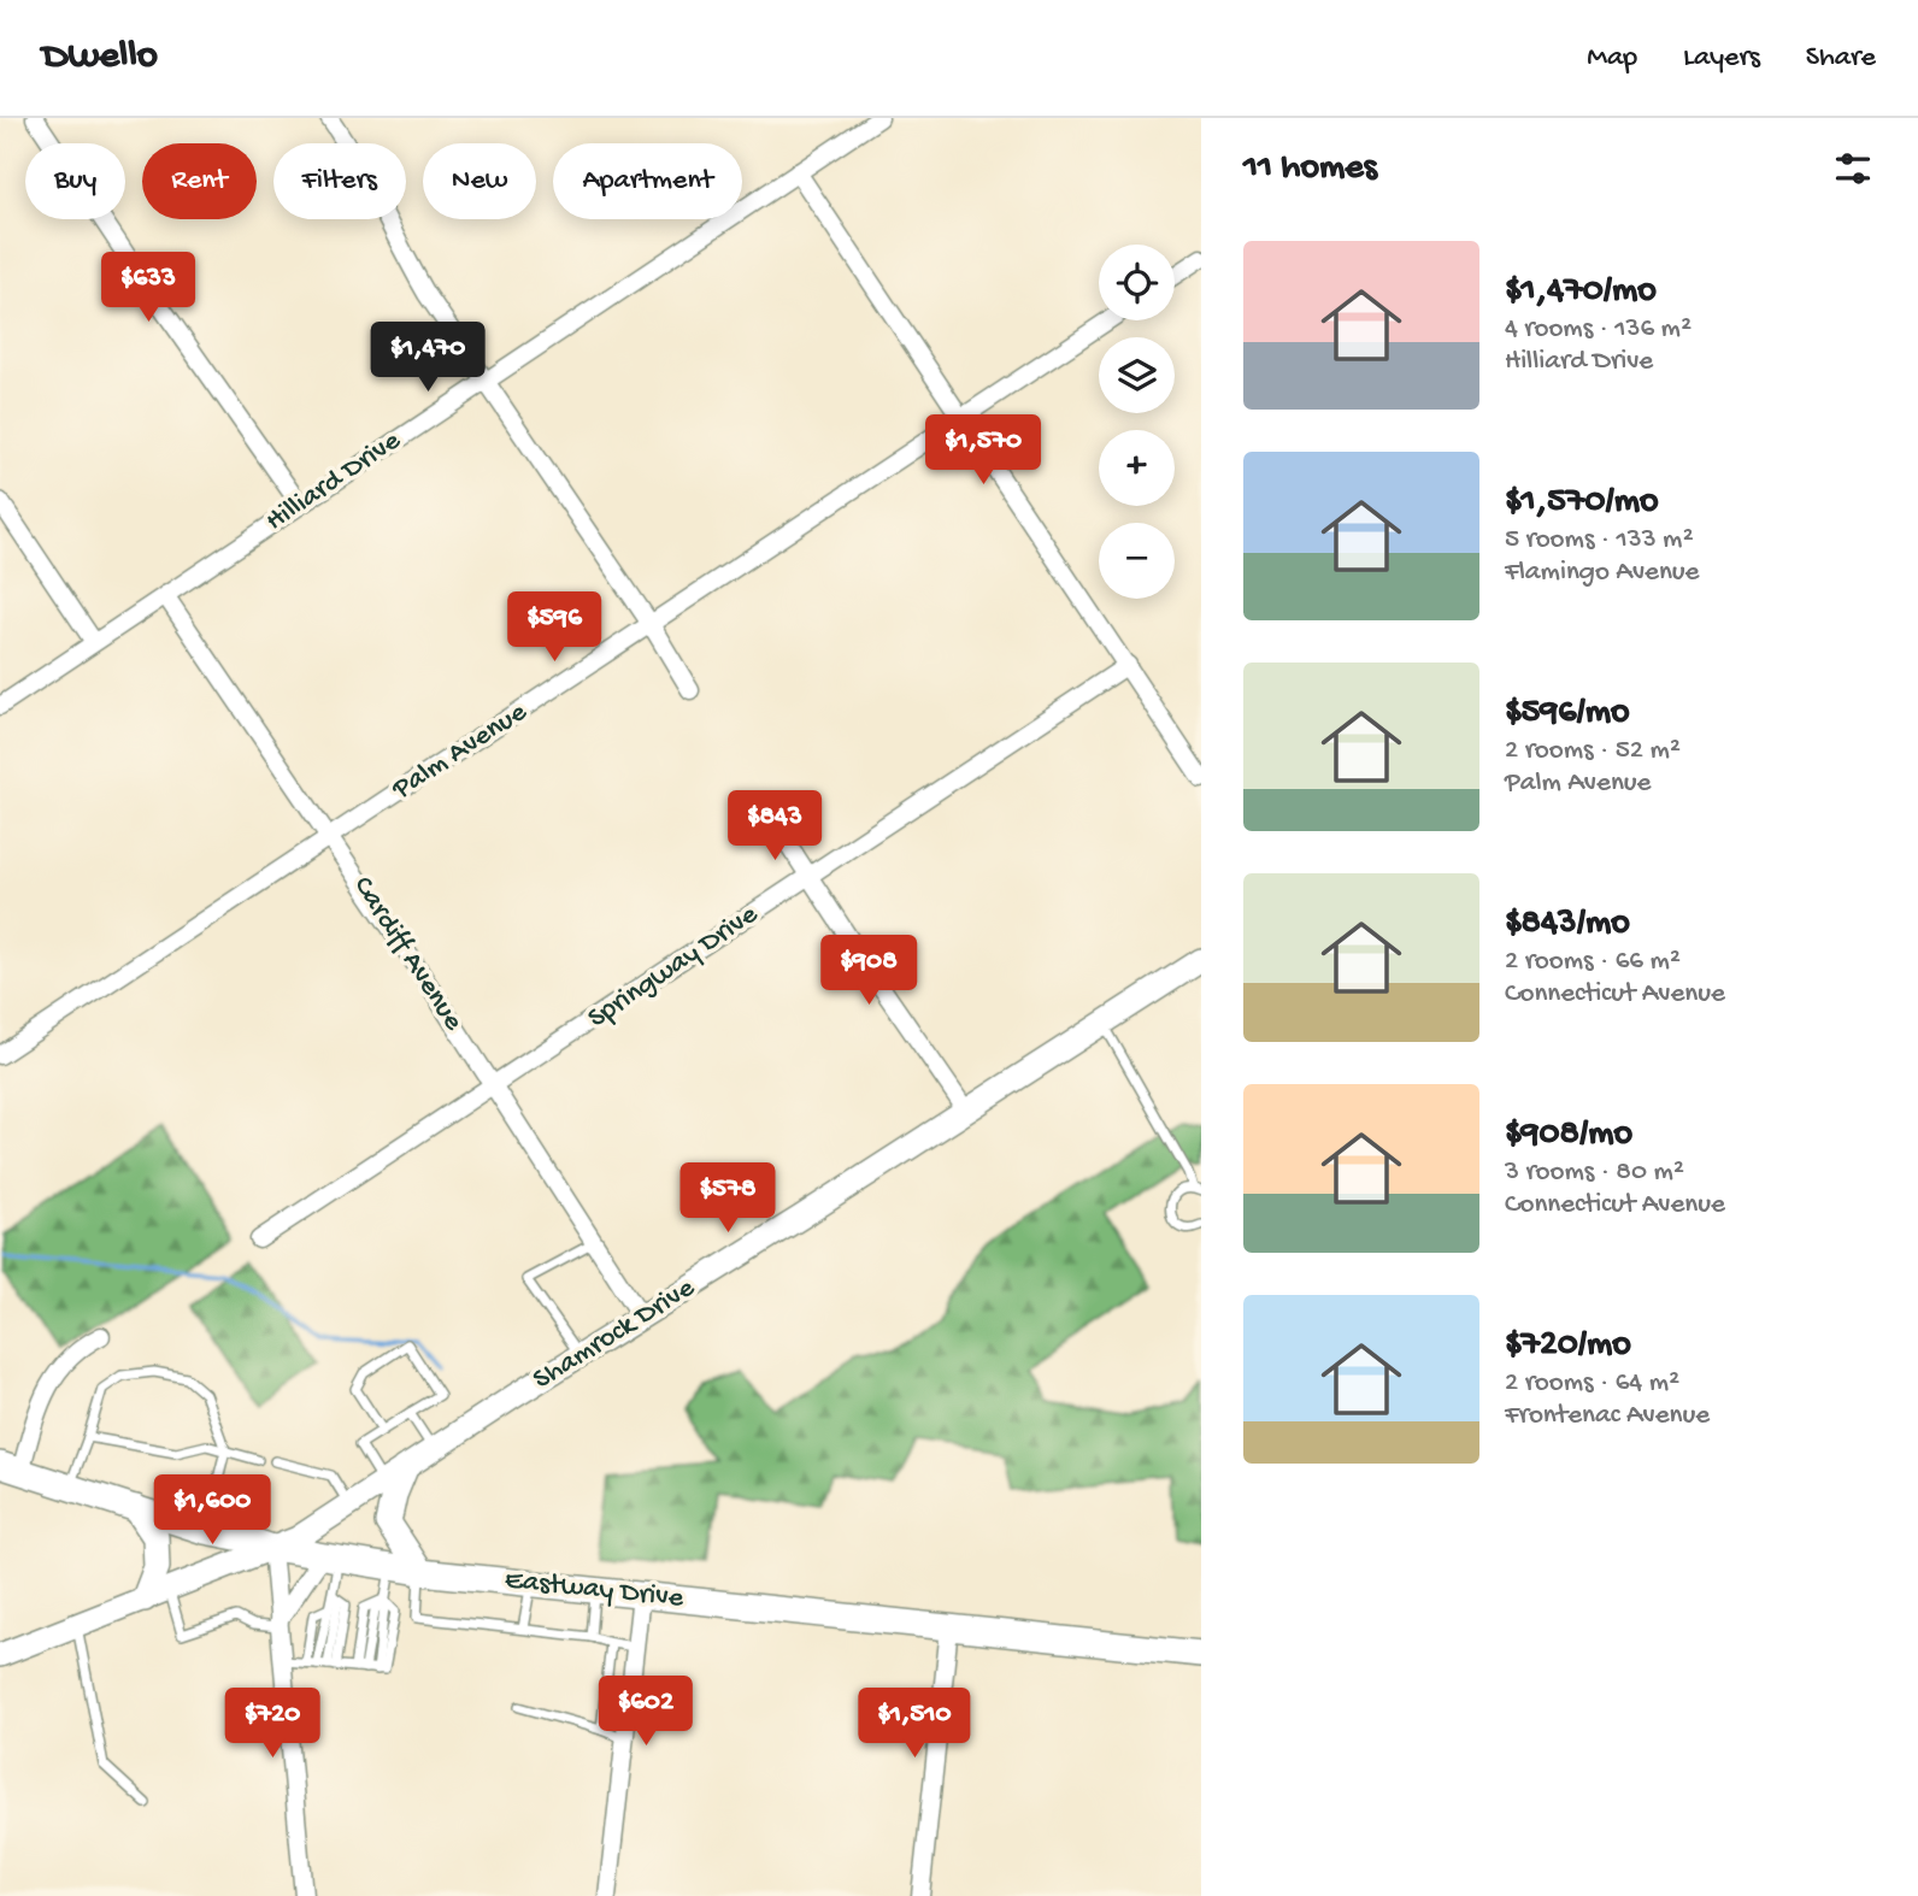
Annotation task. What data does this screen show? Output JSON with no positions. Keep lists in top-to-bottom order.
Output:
{
  "streets": {
    "main road": ["Eastway Drive"],
    "street": [
      "Hilliard Drive",
      "Palm Avenue",
      "Cardiff Avenue",
      "Springway Drive",
      "Shamrock Drive"
    ]
  },
  "crossings": [
    ["Hilliard Drive", "Cardiff Avenue"],
    ["Palm Avenue", "Cardiff Avenue"],
    ["Cardiff Avenue", "Springway Drive"],
    ["Cardiff Avenue", "Shamrock Drive"],
    ["Shamrock Drive", "Eastway Drive"]
  ],
  "page": {
    "header": "Dwello",
    "nav": ["Map", "Layers", "Share"],
    "heading": "11 homes",
    "chip": [
      "Buy",
      "Rent",
      "Filters",
      "New",
      "Apartment"
    ],
    "list": [
      {
        "name": "$1,470/mo",
        "note": "4 rooms · 136 m² · Hilliard Drive"
      },
      {
        "name": "$1,570/mo",
        "note": "5 rooms · 133 m² · Flamingo Avenue"
      },
      {
        "name": "$596/mo",
        "note": "2 rooms · 52 m² · Palm Avenue"
      },
      {
        "name": "$843/mo",
        "note": "2 rooms · 66 m² · Connecticut Avenue"
      },
      {
        "name": "$908/mo",
        "note": "3 rooms · 80 m² · Connecticut Avenue"
      },
      {
        "name": "$720/mo",
        "note": "2 rooms · 64 m² · Frontenac Avenue"
      }
    ],
    "map_buttons": ["+", "−"],
    "price": [
      "$633",
      "$1,470",
      "$1,570",
      "$596",
      "$843",
      "$908",
      "$578",
      "$1,600",
      "$602",
      "$720",
      "$1,510"
    ]
  }
}
